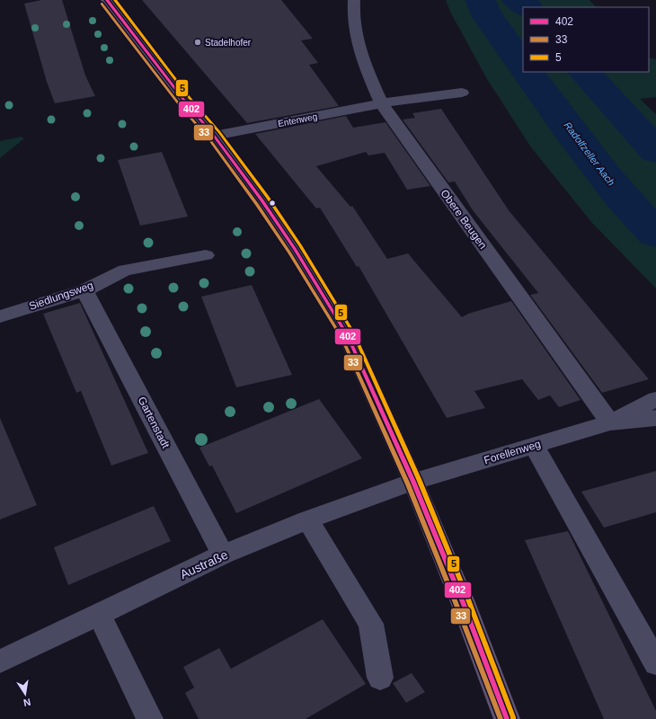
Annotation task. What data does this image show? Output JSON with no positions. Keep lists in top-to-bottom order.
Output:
{
  "streets": {
    "street": [
      "Entenweg",
      "Obere Beugen",
      "Siedlungsweg",
      "Gartenstadt",
      "Forellenweg",
      "Austraße"
    ]
  },
  "crossings": [
    ["Entenweg", "Obere Beugen"],
    ["Obere Beugen", "Forellenweg"],
    ["Siedlungsweg", "Gartenstadt"],
    ["Gartenstadt", "Austraße"],
    ["Forellenweg", "Austraße"]
  ],
  "water": ["Radolfzeller Aach"],
  "places": ["Stadelhofer"],
  "lines": ["transit line 402", "transit line 5", "transit line 33"],
  "legend": ["402", "33", "5"],
  "north": "bottom"
}
